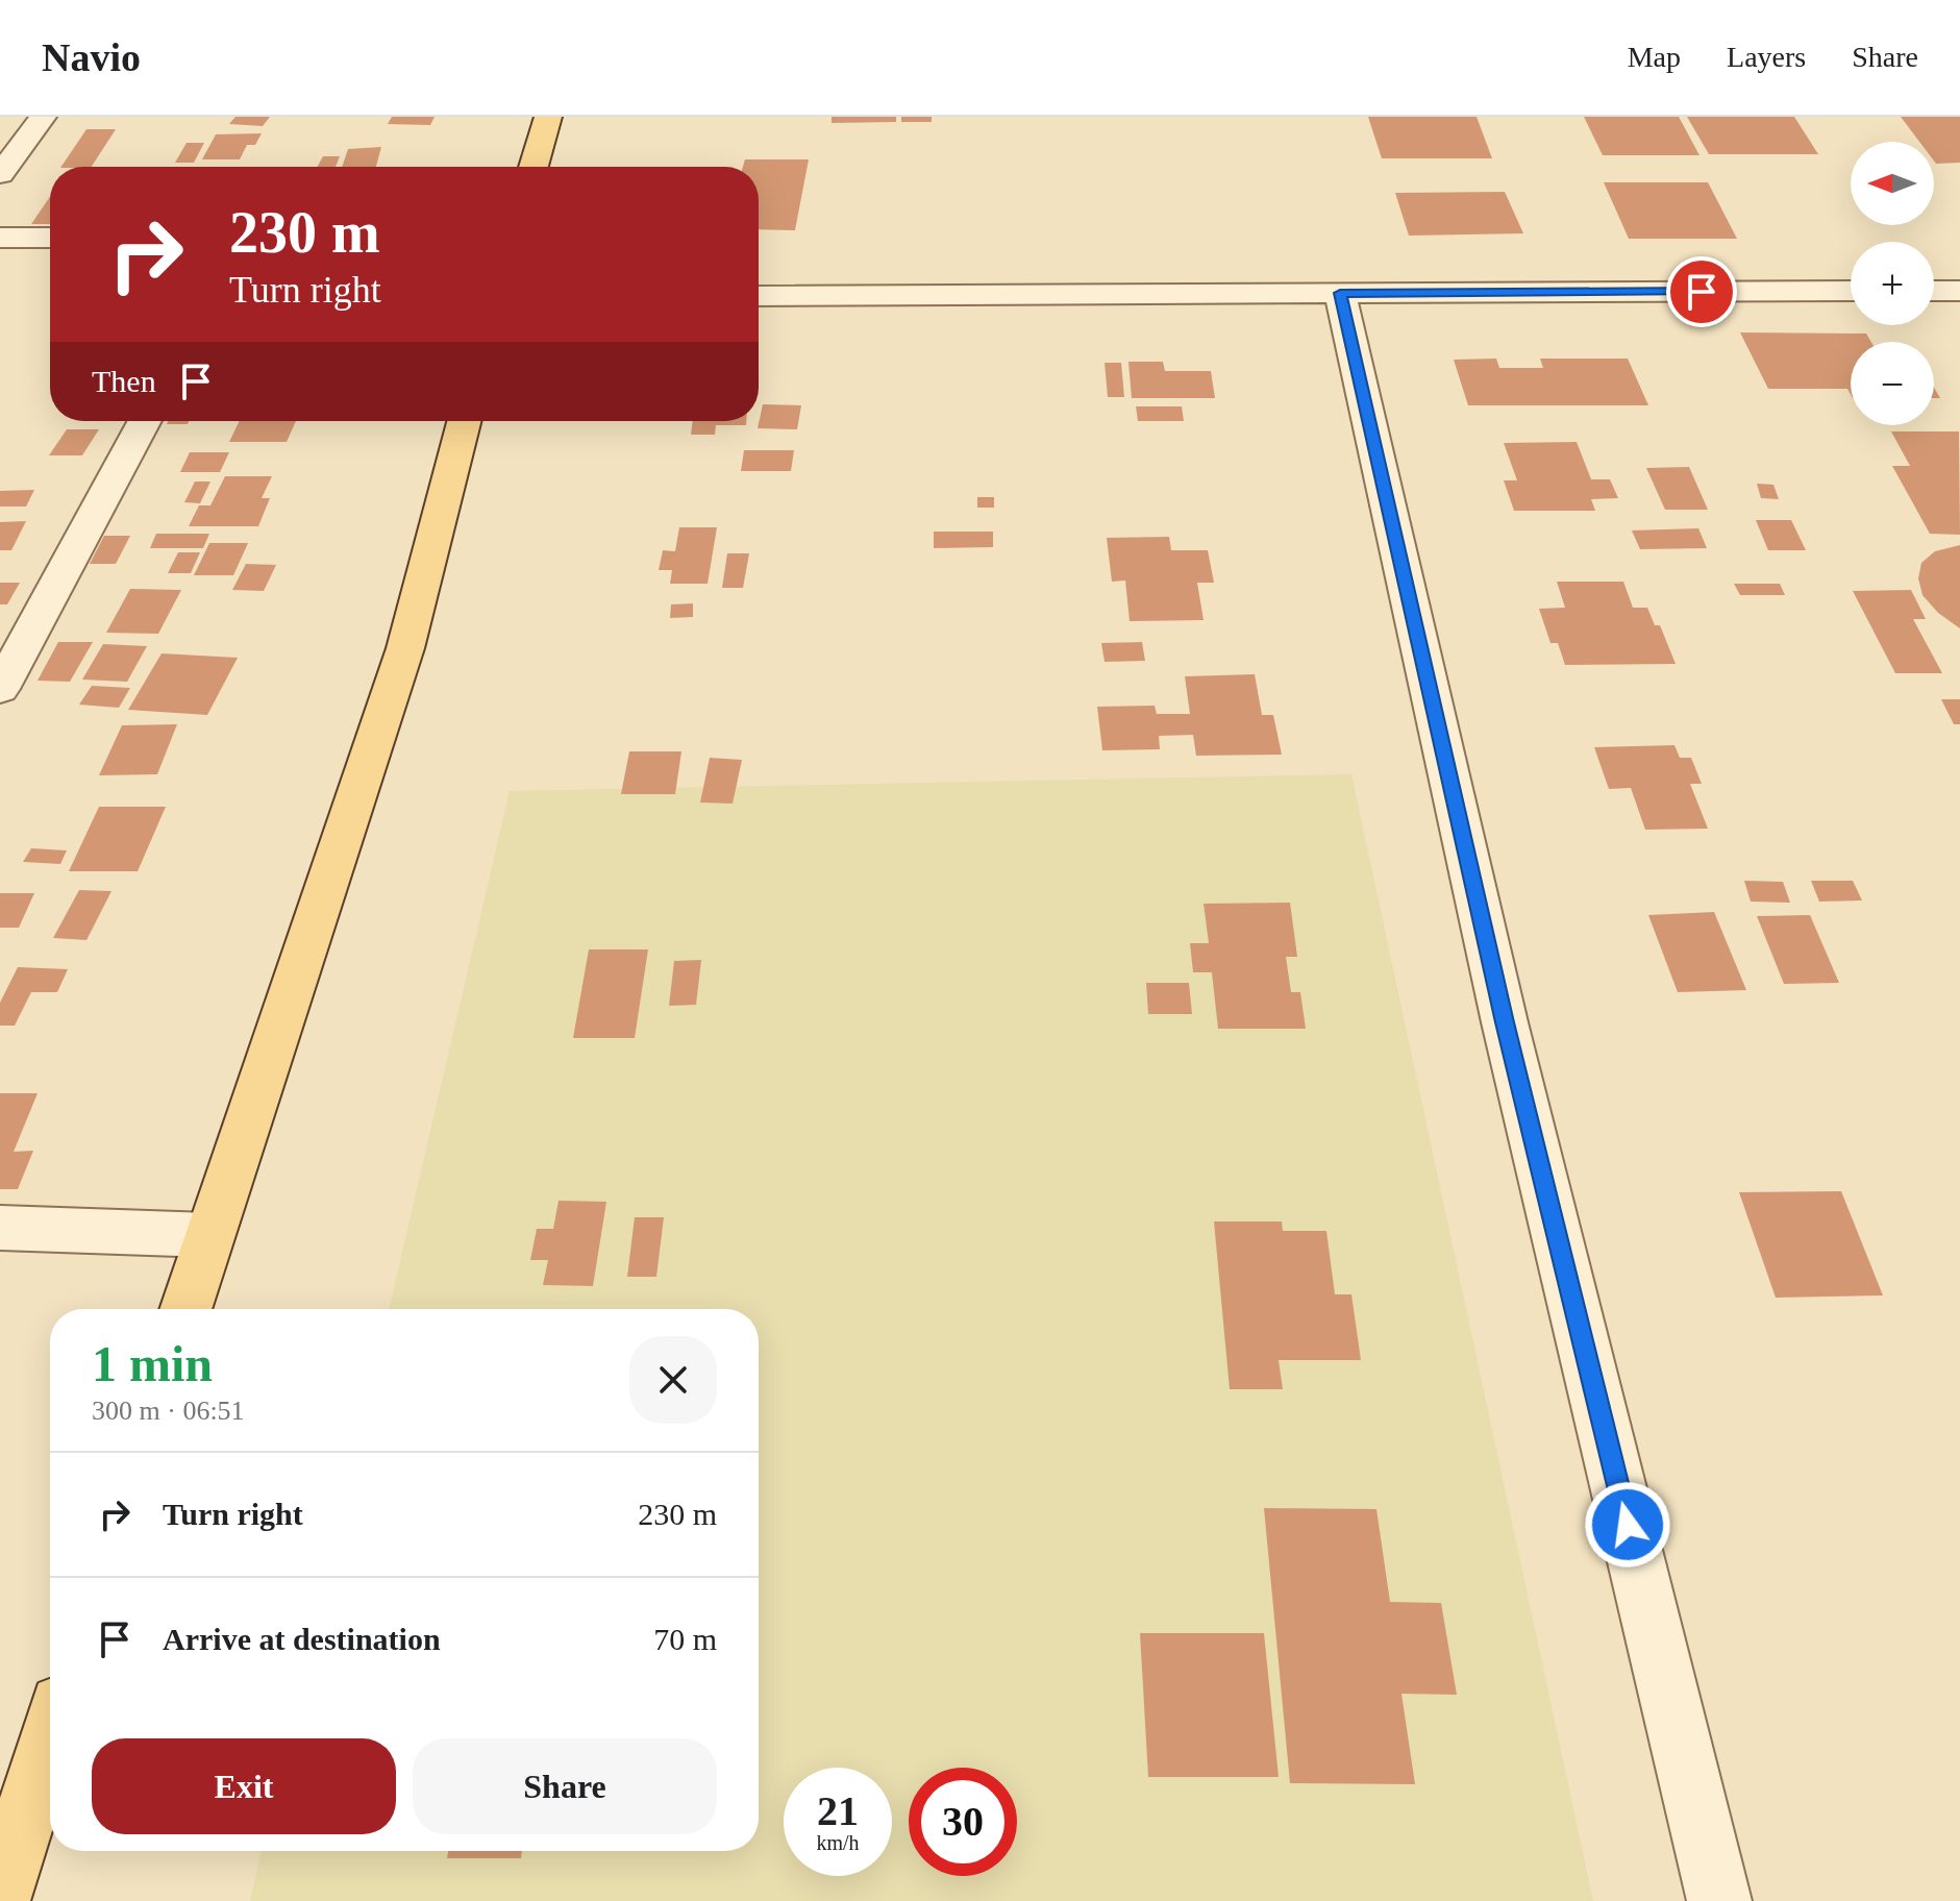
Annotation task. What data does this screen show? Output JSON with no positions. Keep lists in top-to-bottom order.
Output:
{
  "north": "left",
  "page": {
    "header": "Navio",
    "nav": ["Map", "Layers", "Share"],
    "map_buttons": ["+", "−"],
    "turn": ["230 m", "Turn right"],
    "then": "Then",
    "heading": ["1 min", "300 m · 06:51"],
    "list": [
      {
        "name": "Turn right",
        "value": "230 m"
      },
      {
        "name": "Arrive at destination",
        "value": "70 m"
      }
    ],
    "buttons": ["Exit", "Share"],
    "speed": "21 km/h",
    "limit": "30"
  }
}
